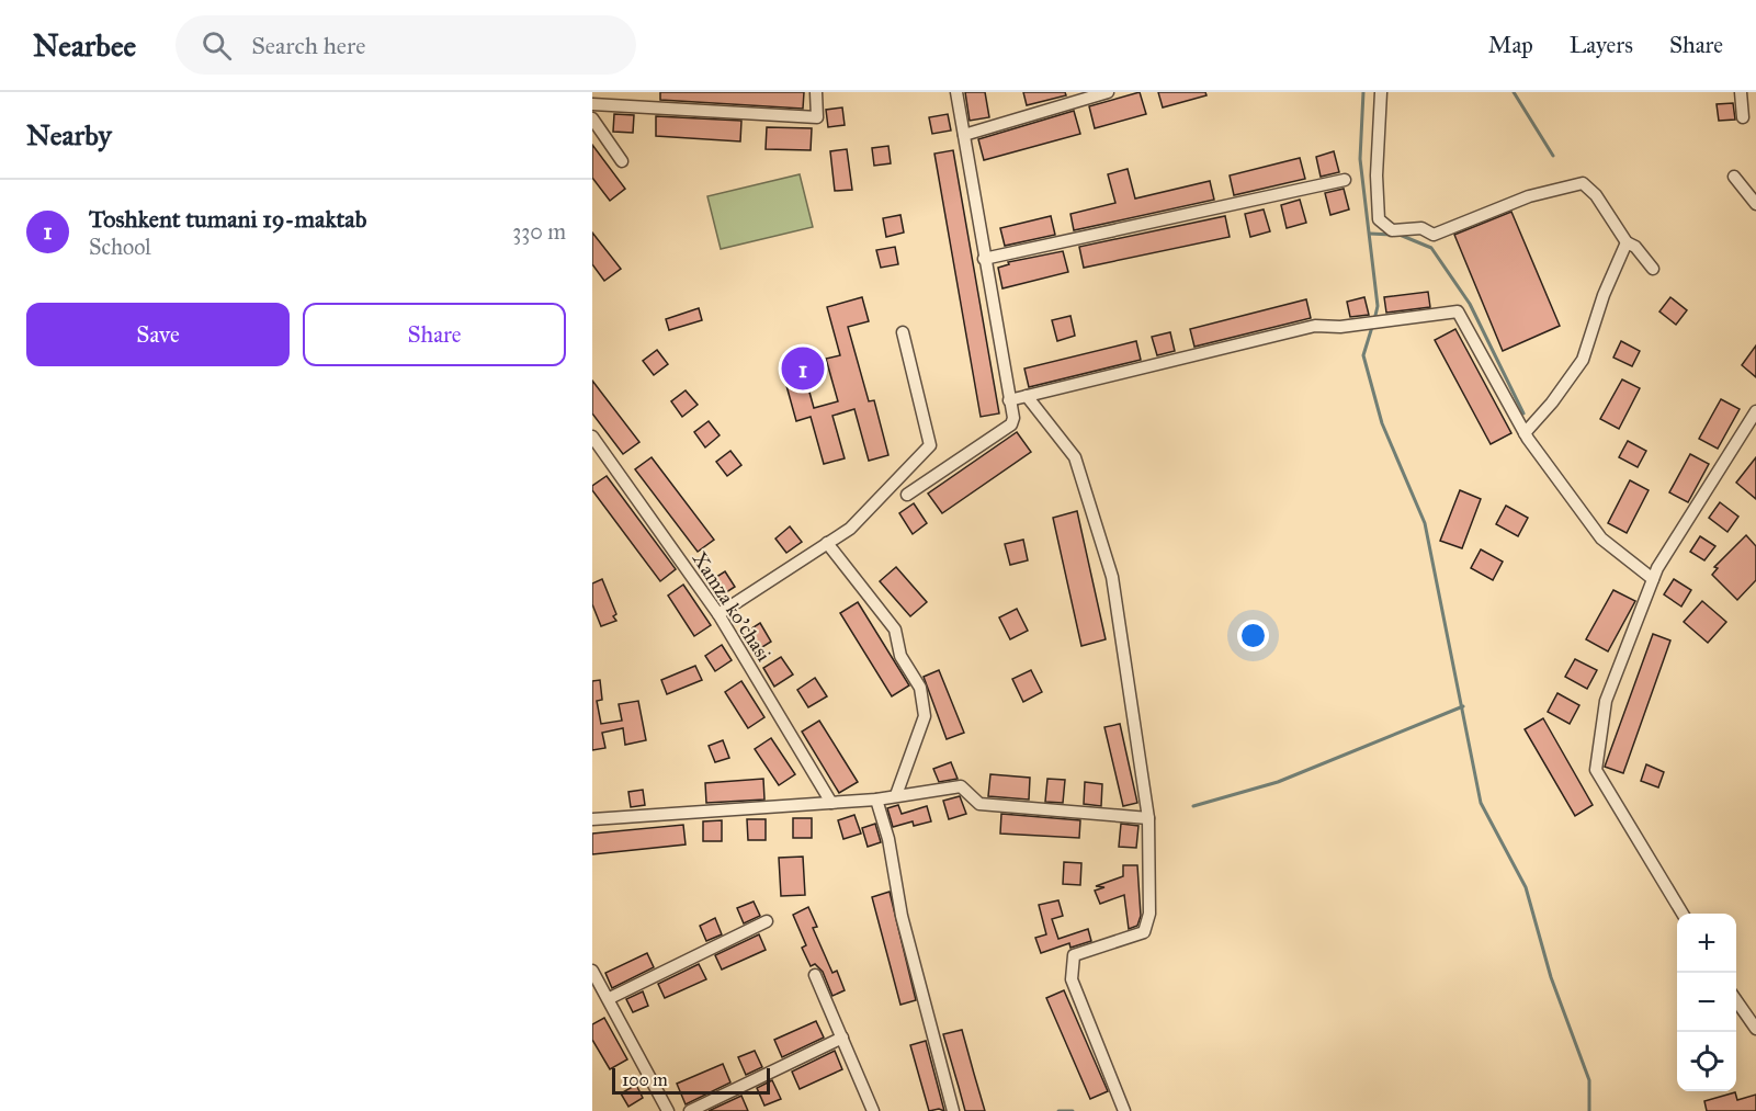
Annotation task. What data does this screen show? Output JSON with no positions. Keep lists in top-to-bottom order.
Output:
{
  "streets": {
    "street": ["Xamza ko'chasi"]
  },
  "scale_bar": "100 m",
  "page": {
    "header": "Nearbee",
    "search": "Search here",
    "nav": ["Map", "Layers", "Share"],
    "heading": "Nearby",
    "list": [
      {
        "mark": "1",
        "name": "Toshkent tumani 19-maktab",
        "note": "School",
        "value": "330 m"
      }
    ],
    "buttons": ["Save", "Share"],
    "pins": "1",
    "map_buttons": ["+", "−"],
    "scale": "100 m"
  }
}
